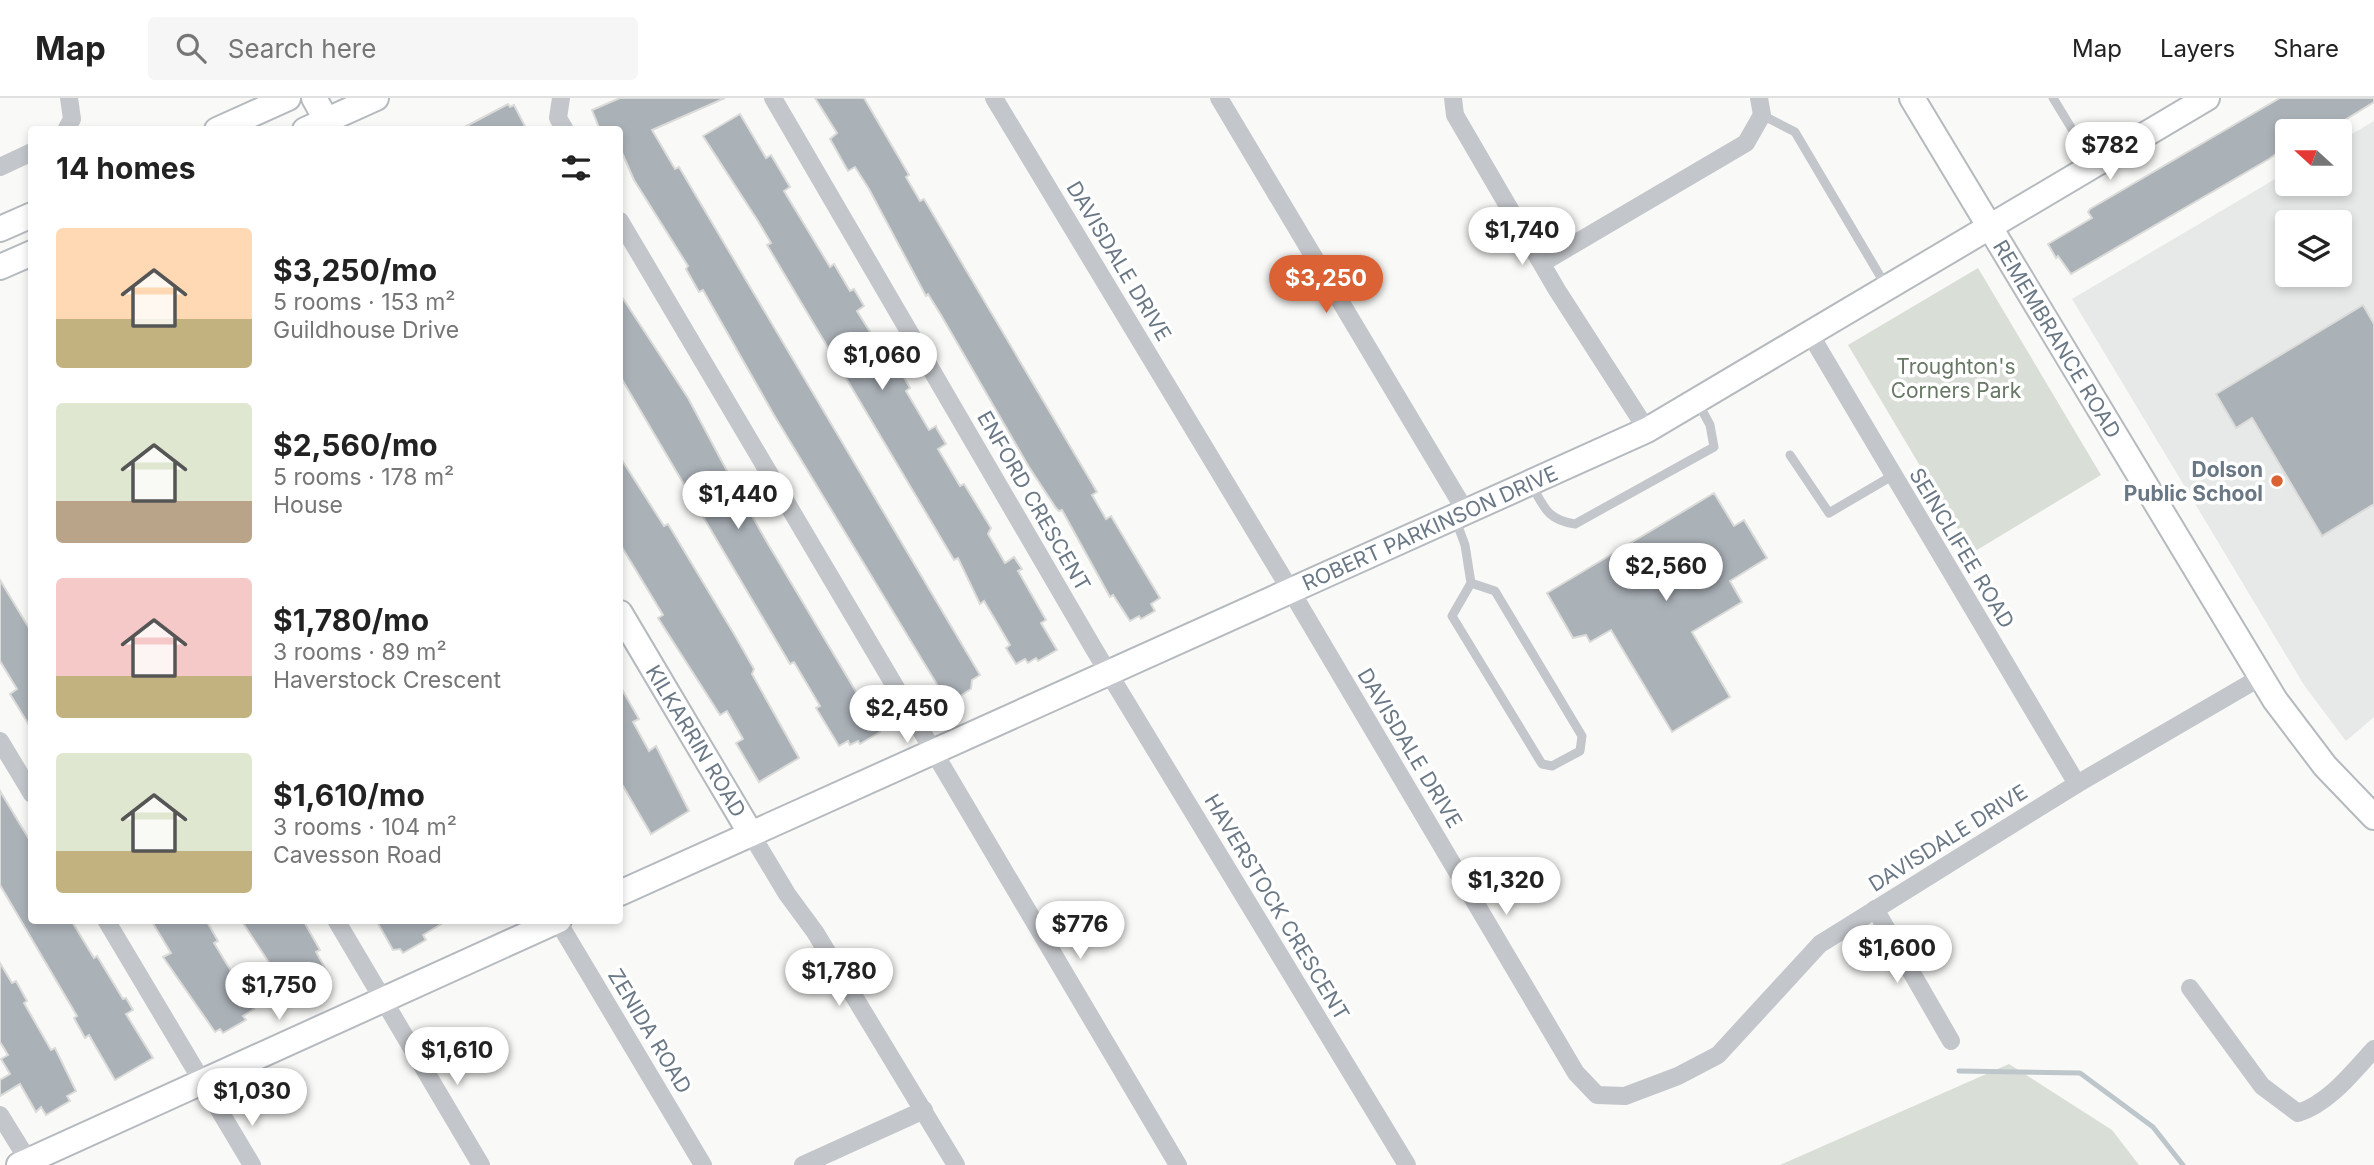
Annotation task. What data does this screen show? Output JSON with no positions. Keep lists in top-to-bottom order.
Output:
{
  "streets": {
    "street": [
      "DAVISDALE DRIVE",
      "REMEMBRANCE ROAD",
      "ENFORD CRESCENT",
      "ROBERT PARKINSON DRIVE",
      "SEINCLIFEE ROAD",
      "KILKARRIN ROAD",
      "HAVERSTOCK CRESCENT",
      "ZENIDA ROAD"
    ]
  },
  "crossings": [
    ["DAVISDALE DRIVE", "REMEMBRANCE ROAD"],
    ["DAVISDALE DRIVE", "ROBERT PARKINSON DRIVE"],
    ["DAVISDALE DRIVE", "SEINCLIFEE ROAD"],
    ["REMEMBRANCE ROAD", "ROBERT PARKINSON DRIVE"],
    ["ENFORD CRESCENT", "ROBERT PARKINSON DRIVE"],
    ["ENFORD CRESCENT", "HAVERSTOCK CRESCENT"],
    ["ROBERT PARKINSON DRIVE", "SEINCLIFEE ROAD"],
    ["ROBERT PARKINSON DRIVE", "KILKARRIN ROAD"],
    ["ROBERT PARKINSON DRIVE", "HAVERSTOCK CRESCENT"]
  ],
  "parks": ["Troughton's Corners Park"],
  "places": ["Dolson Public School"],
  "north": "left",
  "page": {
    "header": "Map",
    "search": "Search here",
    "nav": ["Map", "Layers", "Share"],
    "price": [
      "$782",
      "$1,740",
      "$3,250",
      "$1,060",
      "$1,440",
      "$2,560",
      "$2,450",
      "$1,320",
      "$776",
      "$1,600",
      "$1,780",
      "$1,750",
      "$1,610",
      "$1,030"
    ],
    "heading": "14 homes",
    "list": [
      {
        "name": "$3,250/mo",
        "note": "5 rooms · 153 m² · Guildhouse Drive"
      },
      {
        "name": "$2,560/mo",
        "note": "5 rooms · 178 m² · House"
      },
      {
        "name": "$1,780/mo",
        "note": "3 rooms · 89 m² · Haverstock Crescent"
      },
      {
        "name": "$1,610/mo",
        "note": "3 rooms · 104 m² · Cavesson Road"
      }
    ]
  }
}
